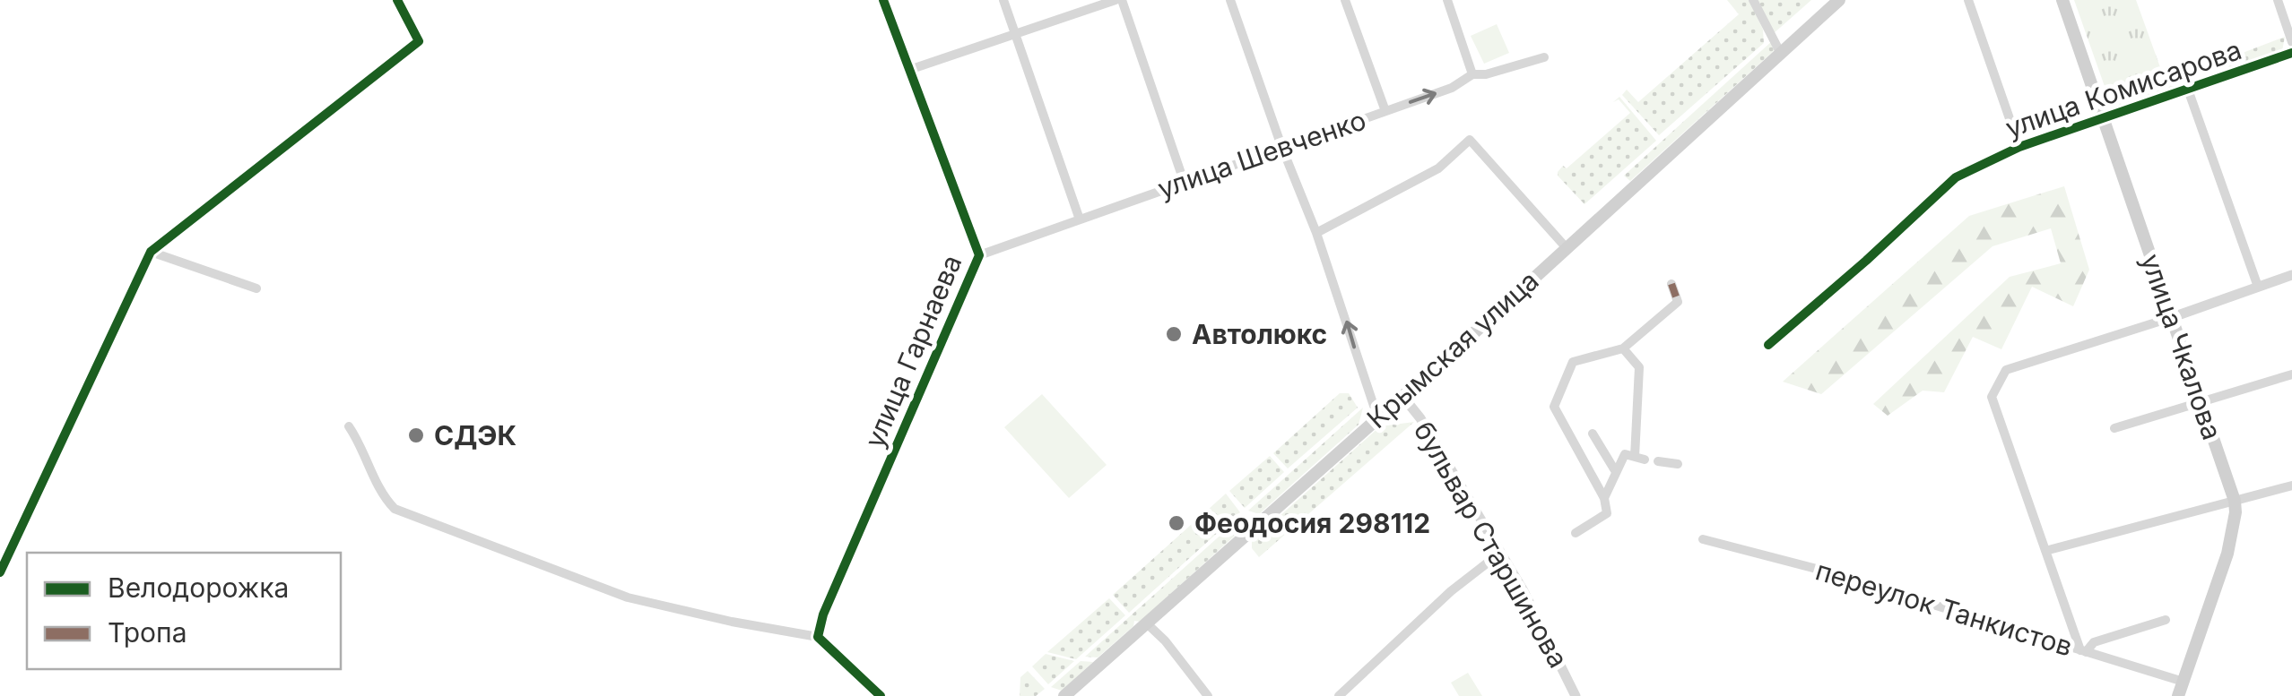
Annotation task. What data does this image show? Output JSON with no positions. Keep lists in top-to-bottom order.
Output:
{
  "streets": {
    "main road": ["улица Чкалова", "Крымская улица"],
    "street": [
      "улица Комисарова",
      "улица Шевченко",
      "улица Гарнаева",
      "бульвар Старшинова",
      "переулок Танкистов"
    ]
  },
  "crossings": [
    ["улица Комисарова", "улица Чкалова"],
    ["улица Шевченко", "улица Гарнаева"],
    ["улица Чкалова", "переулок Танкистов"],
    ["Крымская улица", "бульвар Старшинова"]
  ],
  "places": ["Автолюкс", "СДЭК", "Феодосия 298112"],
  "legend": ["Велодорожка", "Тропа"]
}
